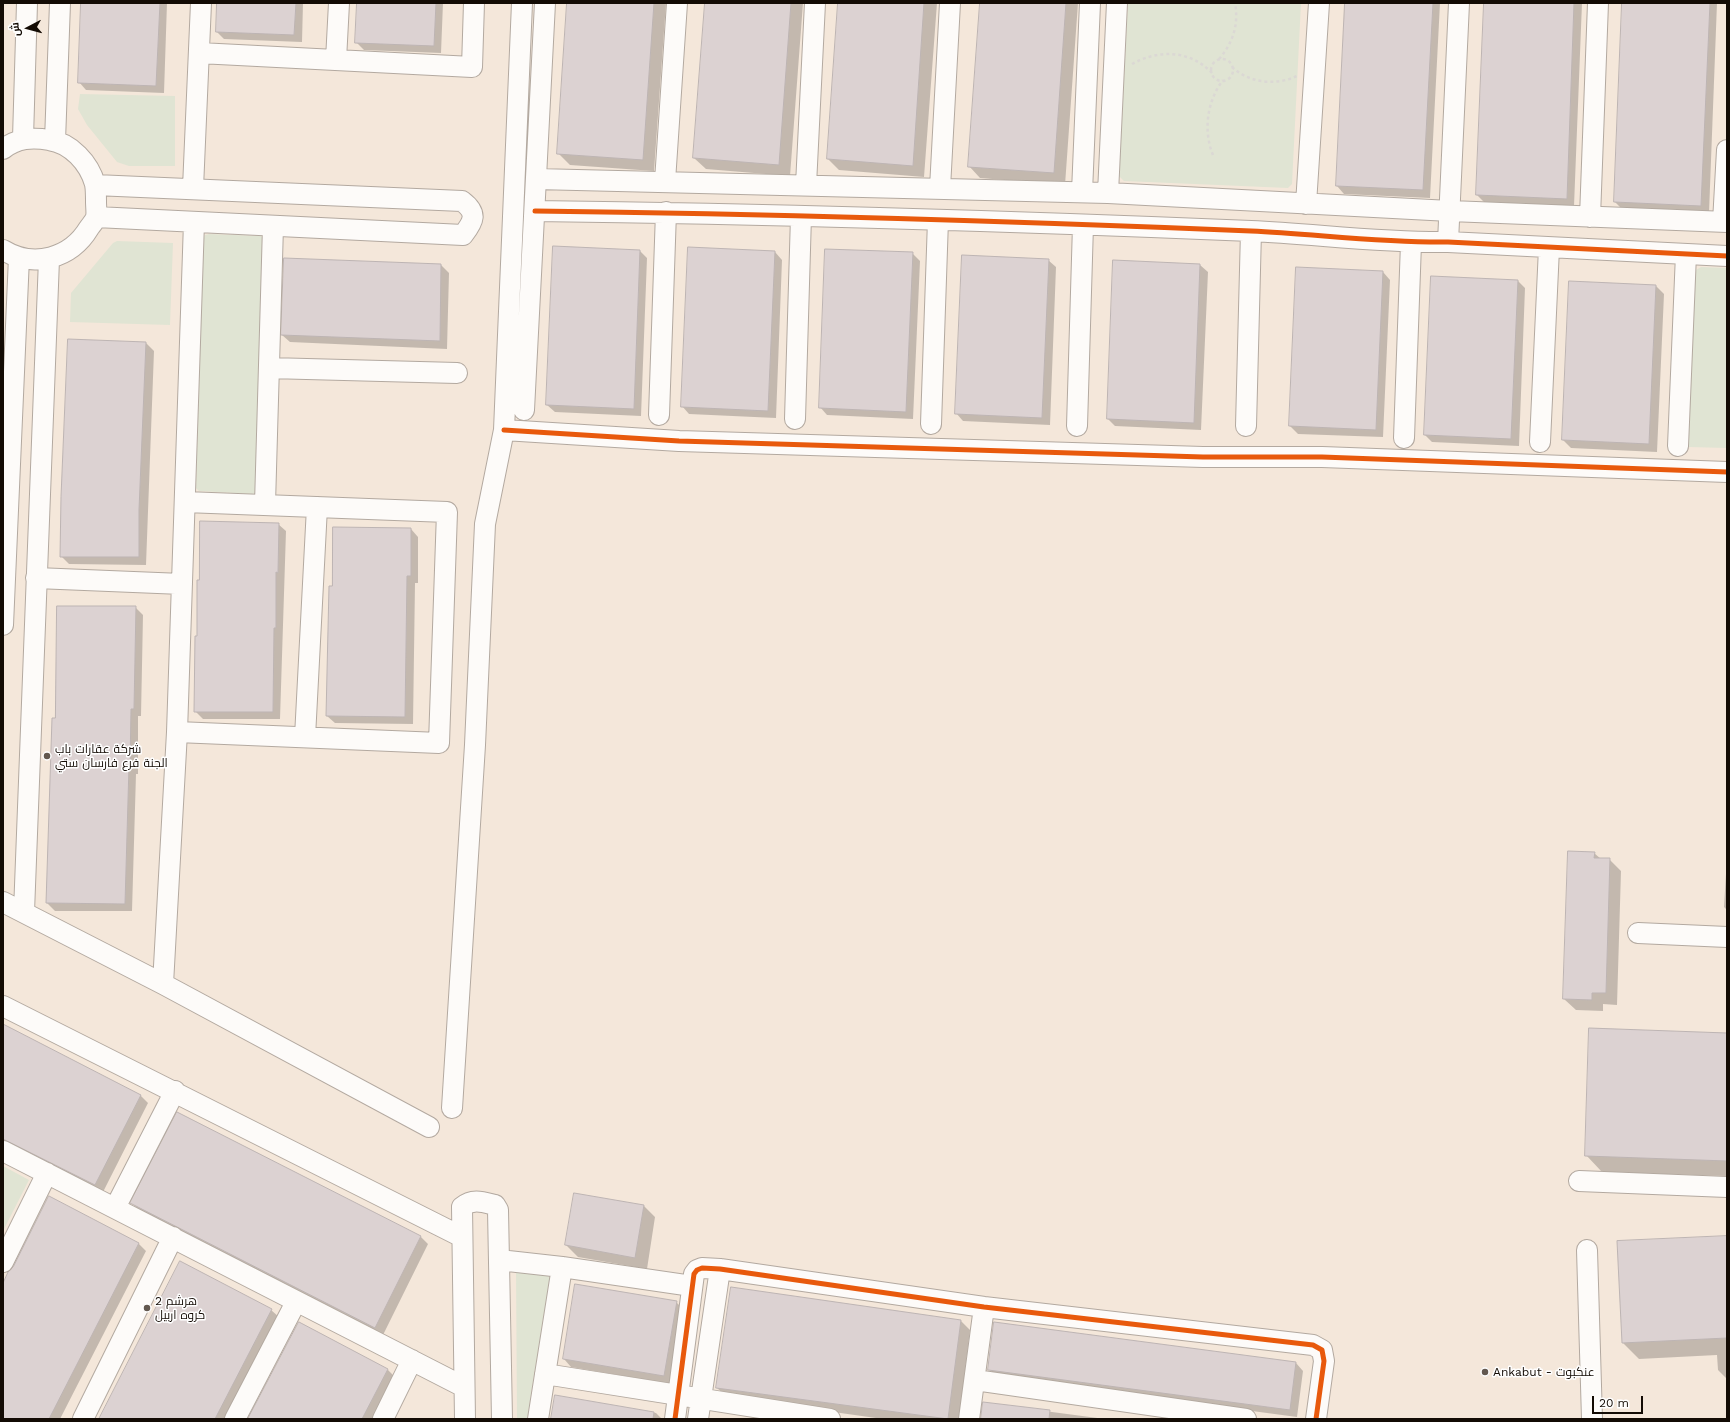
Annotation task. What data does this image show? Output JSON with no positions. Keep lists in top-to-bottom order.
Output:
{
  "places": ["شرکة عقارات باب الجنة فرع فارسان ستي", "هرشم 2 كروه اربيل", "Ankabut - عنکبوت"],
  "scale_bar": "20 m",
  "north": "left"
}
